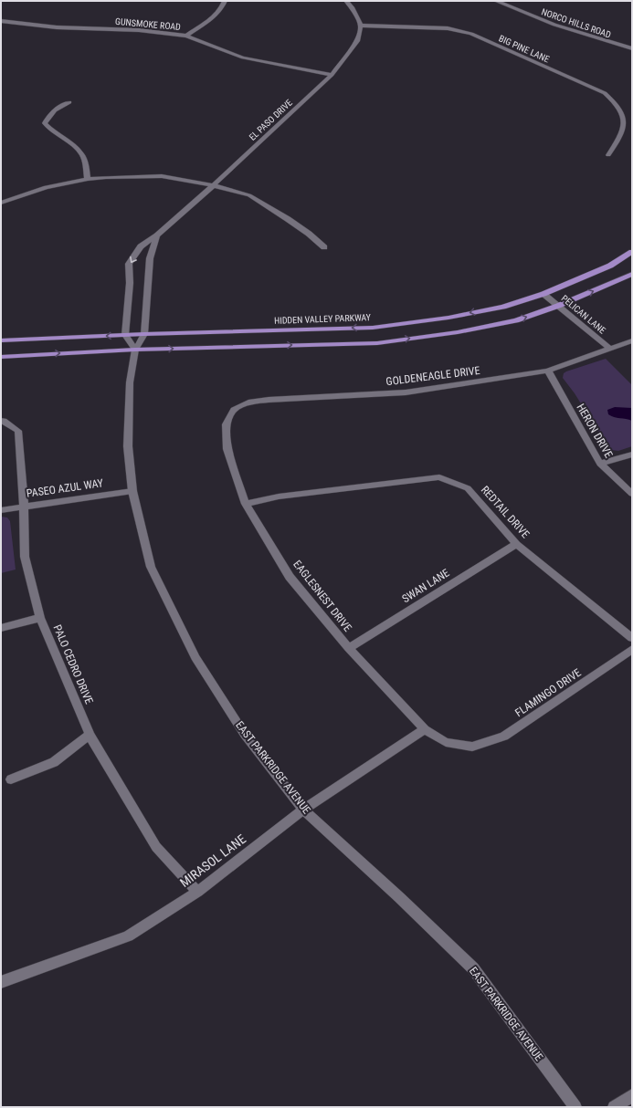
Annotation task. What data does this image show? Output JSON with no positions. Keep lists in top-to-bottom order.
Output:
{
  "streets": {
    "main road": ["HIDDEN VALLEY PARKWAY"],
    "street": [
      "NORCO HILLS ROAD",
      "GUNSMOKE ROAD",
      "BIG PINE LANE",
      "EL PASO DRIVE",
      "PELICAN LANE",
      "GOLDENEAGLE DRIVE",
      "HERON DRIVE",
      "PASEO AZUL WAY",
      "REDTAIL DRIVE",
      "SWAN LANE",
      "EAGLESNEST DRIVE",
      "PALO CEDRO DRIVE",
      "FLAMINGO DRIVE",
      "EAST PARKRIDGE AVENUE",
      "MIRASOL LANE"
    ]
  },
  "crossings": [
    ["GUNSMOKE ROAD", "EL PASO DRIVE"],
    ["BIG PINE LANE", "EL PASO DRIVE"],
    ["EL PASO DRIVE", "HIDDEN VALLEY PARKWAY"],
    ["PELICAN LANE", "HIDDEN VALLEY PARKWAY"],
    ["PELICAN LANE", "GOLDENEAGLE DRIVE"],
    ["HIDDEN VALLEY PARKWAY", "EAST PARKRIDGE AVENUE"],
    ["GOLDENEAGLE DRIVE", "HERON DRIVE"],
    ["GOLDENEAGLE DRIVE", "EAGLESNEST DRIVE"],
    ["PASEO AZUL WAY", "PALO CEDRO DRIVE"],
    ["PASEO AZUL WAY", "EAST PARKRIDGE AVENUE"],
    ["REDTAIL DRIVE", "SWAN LANE"],
    ["REDTAIL DRIVE", "EAGLESNEST DRIVE"],
    ["SWAN LANE", "EAGLESNEST DRIVE"],
    ["EAGLESNEST DRIVE", "FLAMINGO DRIVE"],
    ["EAGLESNEST DRIVE", "MIRASOL LANE"],
    ["PALO CEDRO DRIVE", "MIRASOL LANE"],
    ["EAST PARKRIDGE AVENUE", "MIRASOL LANE"]
  ]
}
